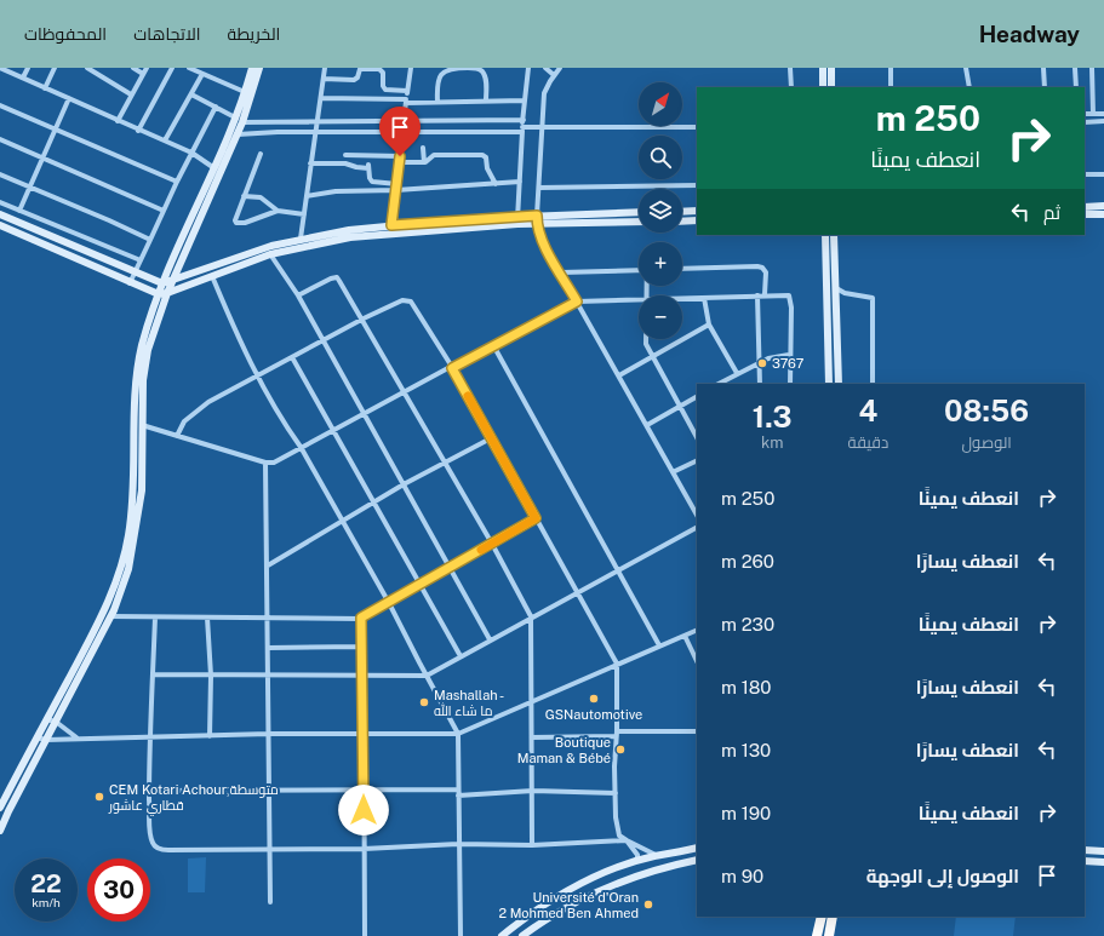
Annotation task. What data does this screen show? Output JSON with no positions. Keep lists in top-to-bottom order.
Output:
{
  "places": [
    "3767",
    "GSNautomotive",
    "Mashallah - ما شاء الله",
    "Boutique Maman & Bébé",
    "CEM Kotari Achour;متوسطة قطاري عاشور",
    "Université d'Oran 2 Mohmed Ben Ahmed"
  ],
  "north": "top right",
  "page": {
    "header": "Headway",
    "nav": ["الخريطة", "الاتجاهات", "المحفوظات"],
    "map_buttons": ["+", "−"],
    "turn": ["250 m", "انعطف يمينًا"],
    "then": "ثم",
    "eta": [
      "08:56",
      "الوصول",
      "4",
      "دقيقة",
      "1.3",
      "km"
    ],
    "list": [
      {
        "name": "انعطف يمينًا",
        "value": "250 m"
      },
      {
        "name": "انعطف يسارًا",
        "value": "260 m"
      },
      {
        "name": "انعطف يمينًا",
        "value": "230 m"
      },
      {
        "name": "انعطف يسارًا",
        "value": "180 m"
      },
      {
        "name": "انعطف يسارًا",
        "value": "130 m"
      },
      {
        "name": "انعطف يمينًا",
        "value": "190 m"
      },
      {
        "name": "الوصول إلى الوجهة",
        "value": "90 m"
      }
    ],
    "speed": "22 km/h",
    "limit": "30"
  }
}
